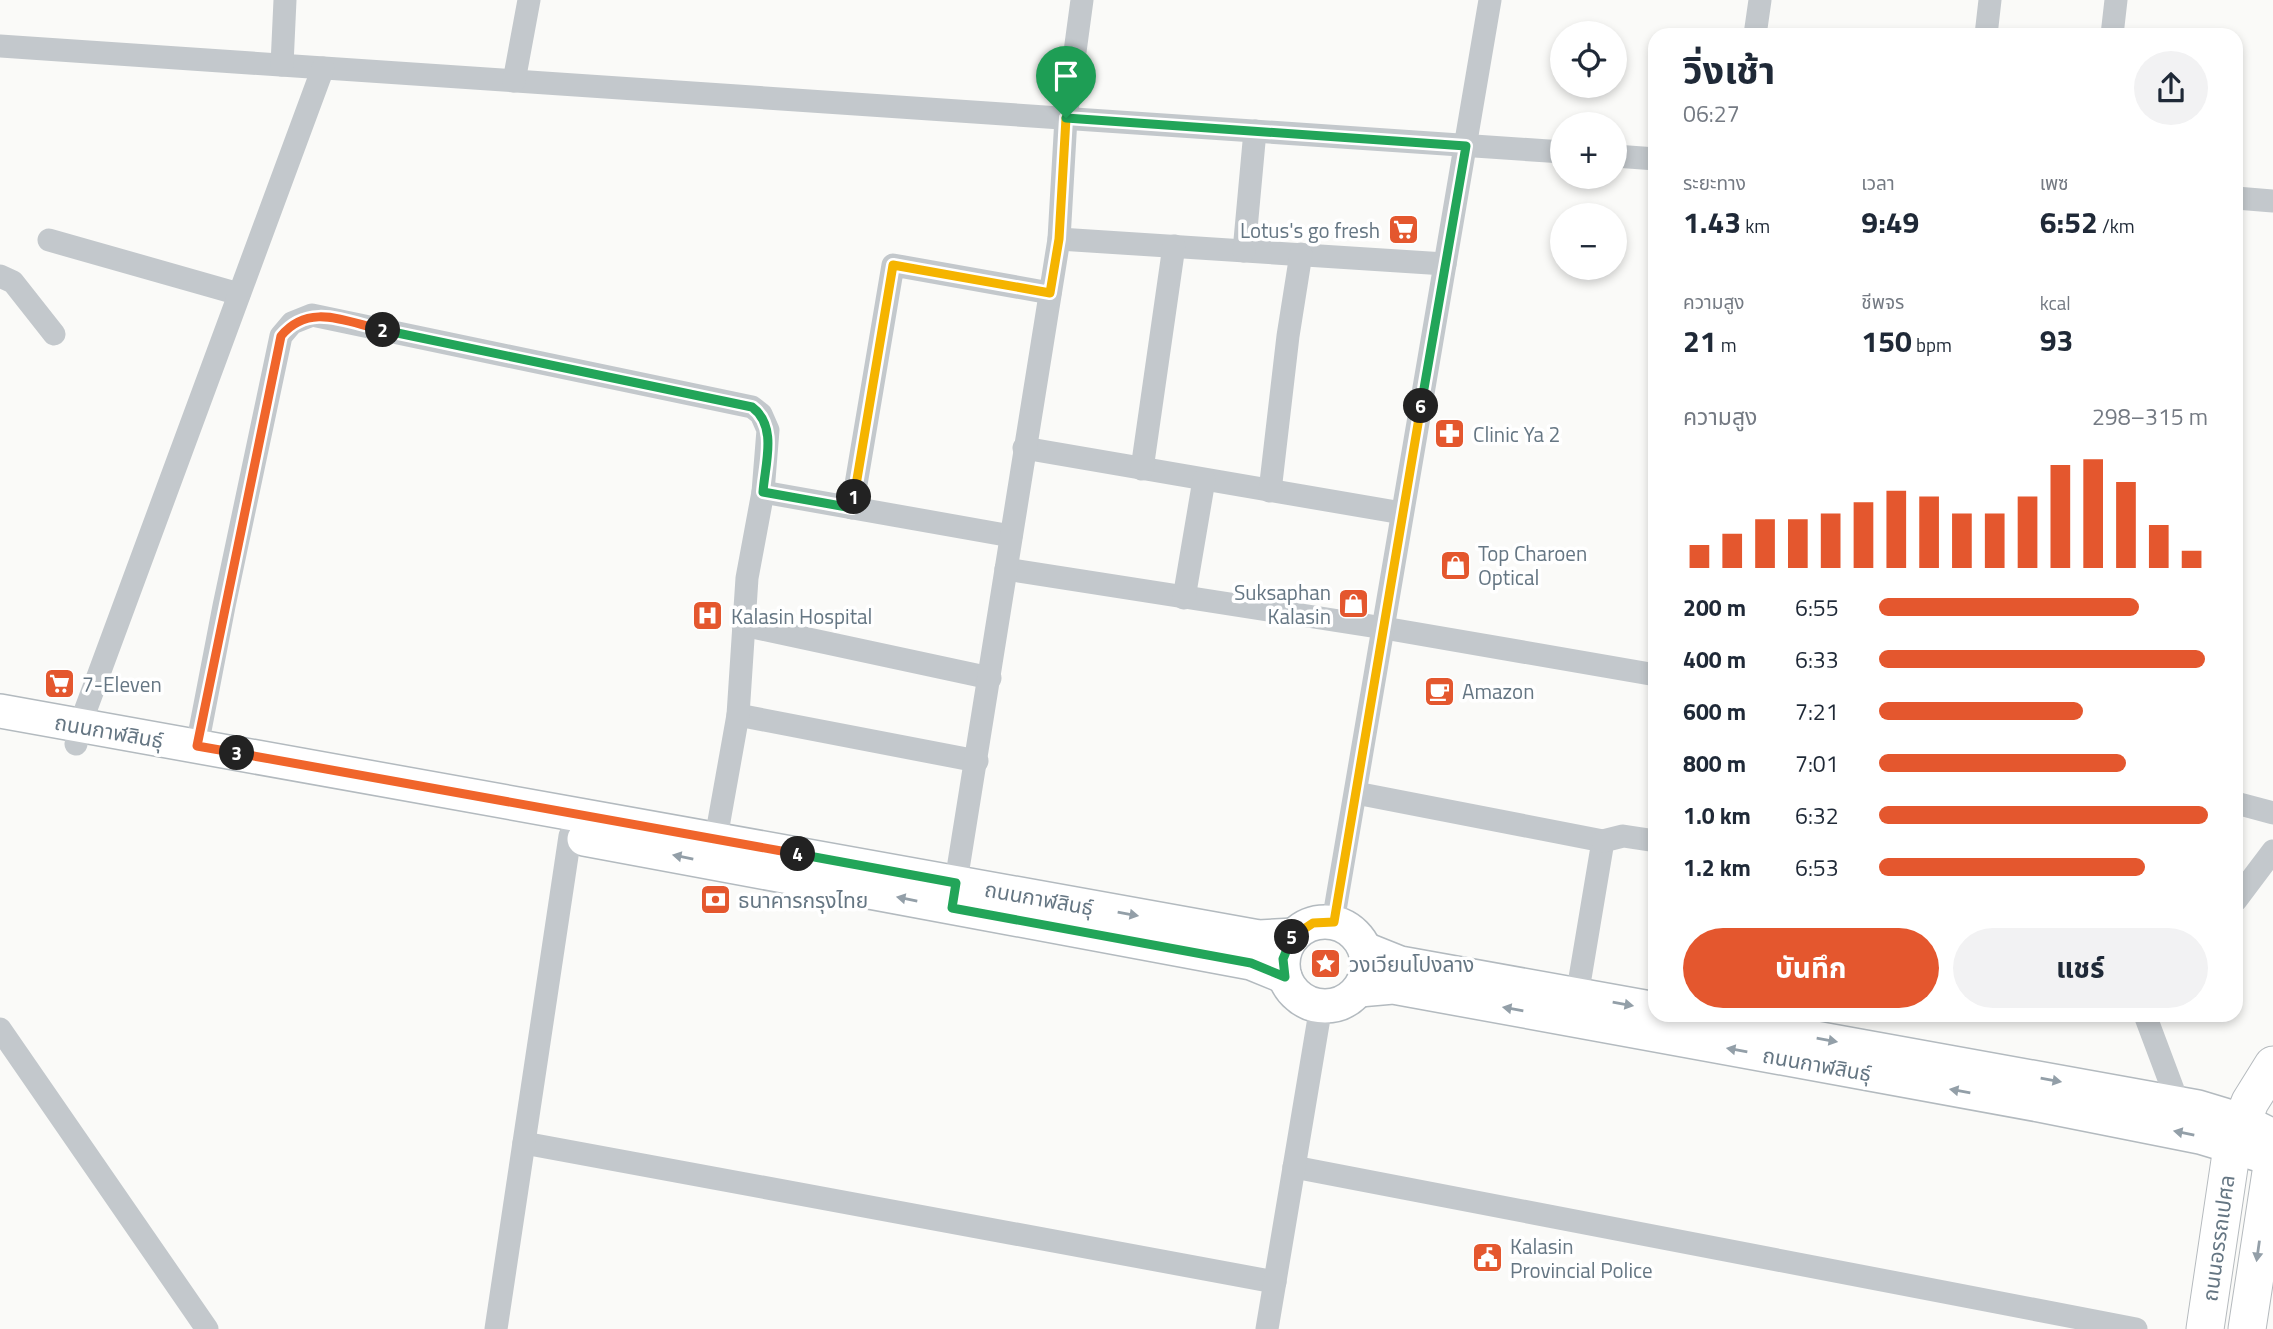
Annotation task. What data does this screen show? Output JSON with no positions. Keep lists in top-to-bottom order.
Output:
{
  "streets": {
    "main road": ["ถนนกาฬสินธุ์", "ถนนอรรถเปศล"]
  },
  "crossings": [
    ["ถนนกาฬสินธุ์", "ถนนอรรถเปศล"]
  ],
  "places": {
    "supermarket": ["Lotus's go fresh", "7-Eleven"],
    "pharmacy": ["Clinic Ya 2"],
    "shop": ["Top Charoen Optical", "Suksaphan Kalasin"],
    "hospital": ["Kalasin Hospital"],
    "cafe": ["Amazon"],
    "bank": ["ธนาคารกรุงไทย"],
    "place": ["วงเวียนโปงลาง"],
    "public building": ["Kalasin Provincial Police"]
  },
  "page": {
    "map_buttons": ["+", "−"],
    "heading": ["วิ่งเช้า", "06:27"],
    "stats": [
      ["ระยะทาง", "1.43 km"],
      ["เวลา", "9:49"],
      ["เพซ", "6:52 /km"],
      ["ความสูง", "21 m"],
      ["ชีพจร", "150 bpm"],
      ["kcal", "93"]
    ],
    "pins": [
      "2",
      "6",
      "1",
      "3",
      "4",
      "5"
    ],
    "chart": ["ความสูง", "298–315 m"],
    "list": [
      {
        "name": "200 m",
        "note": "6:55"
      },
      {
        "name": "400 m",
        "note": "6:33"
      },
      {
        "name": "600 m",
        "note": "7:21"
      },
      {
        "name": "800 m",
        "note": "7:01"
      },
      {
        "name": "1.0 km",
        "note": "6:32"
      },
      {
        "name": "1.2 km",
        "note": "6:53"
      }
    ],
    "buttons": ["บันทึก", "แชร์"]
  }
}
